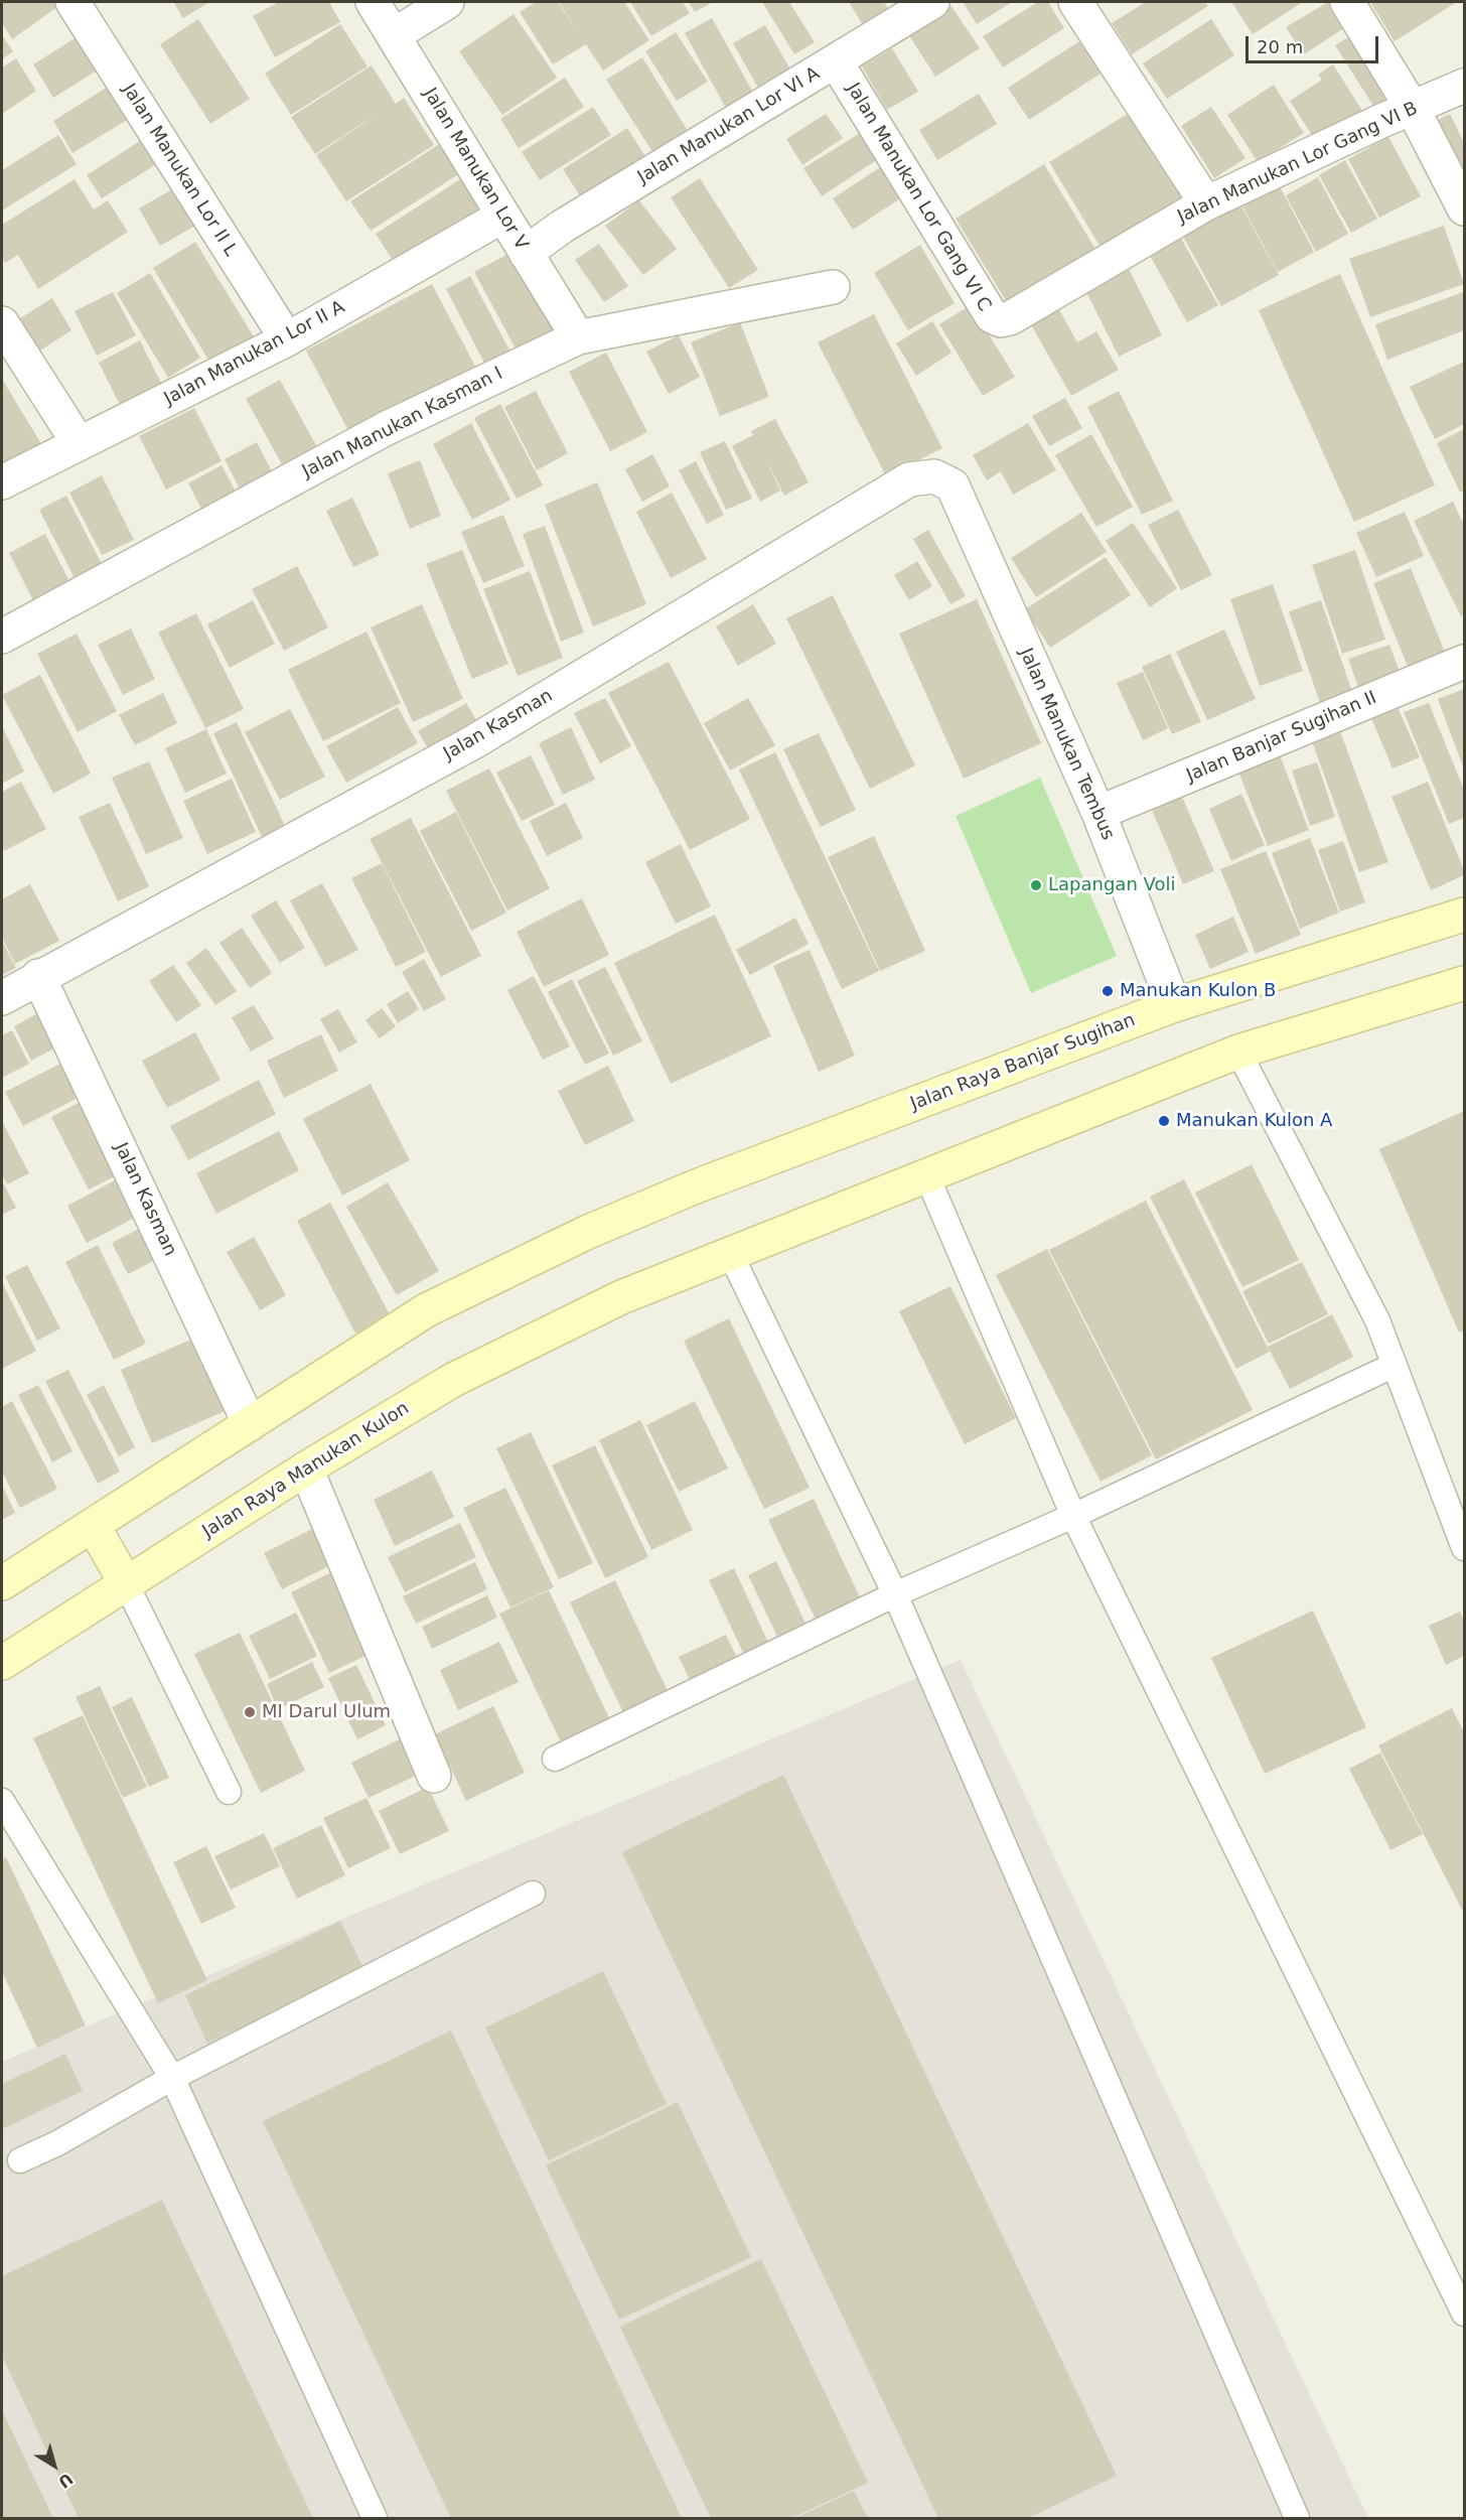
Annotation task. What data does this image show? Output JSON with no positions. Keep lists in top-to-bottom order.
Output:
{
  "streets": {
    "main road": ["Jalan Raya Banjar Sugihan", "Jalan Raya Manukan Kulon"],
    "street": [
      "Jalan Manukan Lor VI A",
      "Jalan Manukan Lor Gang VI B",
      "Jalan Manukan Lor V",
      "Jalan Manukan Lor II L",
      "Jalan Manukan Lor Gang VI C",
      "Jalan Manukan Lor II A",
      "Jalan Manukan Kasman I",
      "Jalan Kasman",
      "Jalan Banjar Sugihan II",
      "Jalan Manukan Tembus"
    ]
  },
  "crossings": [
    ["Jalan Manukan Lor VI A", "Jalan Manukan Lor V"],
    ["Jalan Manukan Lor VI A", "Jalan Manukan Lor Gang VI C"],
    ["Jalan Manukan Lor Gang VI B", "Jalan Manukan Lor Gang VI C"],
    ["Jalan Manukan Lor V", "Jalan Manukan Lor II A"],
    ["Jalan Manukan Lor V", "Jalan Manukan Kasman I"],
    ["Jalan Manukan Lor II L", "Jalan Manukan Lor II A"],
    ["Jalan Kasman", "Jalan Manukan Tembus"],
    ["Jalan Kasman", "Jalan Raya Banjar Sugihan"],
    ["Jalan Banjar Sugihan II", "Jalan Manukan Tembus"],
    ["Jalan Manukan Tembus", "Jalan Raya Banjar Sugihan"]
  ],
  "places": [
    "Lapangan Voli",
    "Manukan Kulon B",
    "Manukan Kulon A",
    "MI Darul Ulum"
  ],
  "scale_bar": "20 m",
  "north": "bottom right"
}
